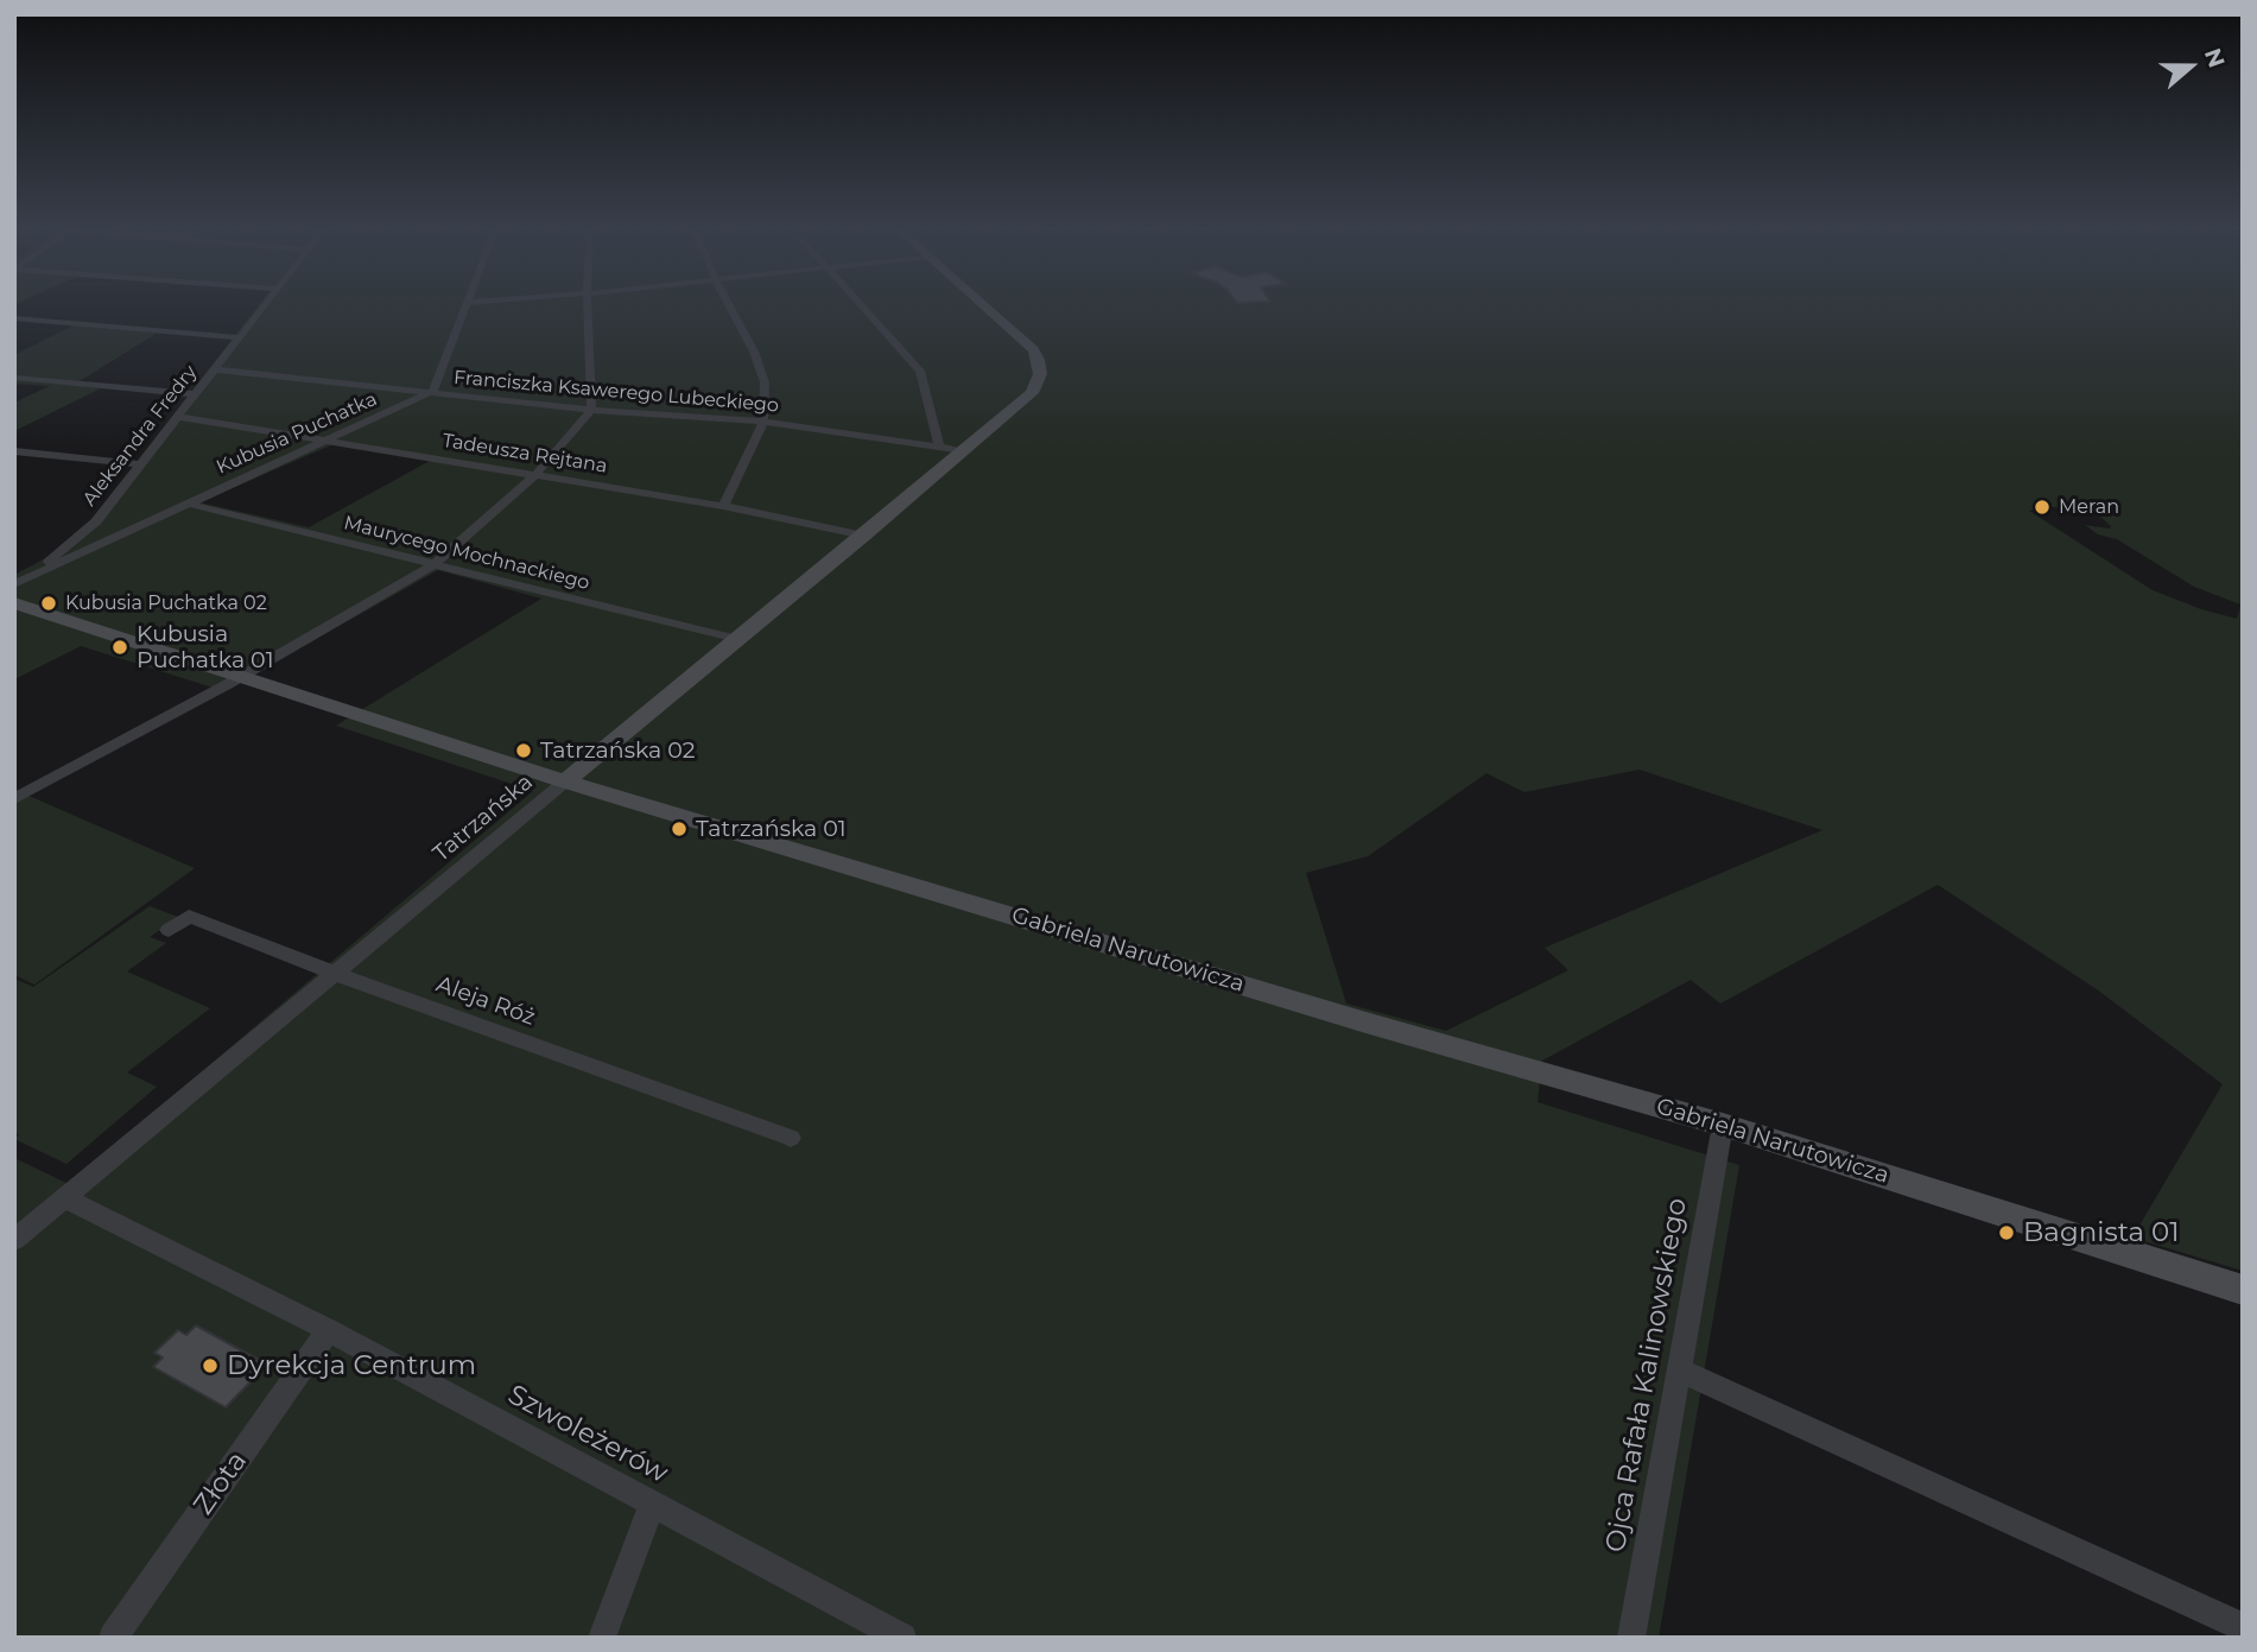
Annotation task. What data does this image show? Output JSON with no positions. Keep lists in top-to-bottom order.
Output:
{
  "streets": {
    "street": [
      "Franciszka Ksawerego Lubeckiego",
      "Kubusia Puchatka",
      "Aleksandra Fredry",
      "Tadeusza Rejtana",
      "Maurycego Mochnackiego",
      "Tatrzańska",
      "Gabriela Narutowicza",
      "Aleja Róż",
      "Ojca Rafała Kalinowskiego",
      "Szwoleżerów",
      "Złota"
    ]
  },
  "crossings": [
    ["Franciszka Ksawerego Lubeckiego", "Kubusia Puchatka"],
    ["Franciszka Ksawerego Lubeckiego", "Aleksandra Fredry"],
    ["Franciszka Ksawerego Lubeckiego", "Tatrzańska"],
    ["Kubusia Puchatka", "Aleksandra Fredry"],
    ["Kubusia Puchatka", "Tadeusza Rejtana"],
    ["Kubusia Puchatka", "Maurycego Mochnackiego"],
    ["Aleksandra Fredry", "Tadeusza Rejtana"],
    ["Tadeusza Rejtana", "Tatrzańska"],
    ["Maurycego Mochnackiego", "Tatrzańska"],
    ["Tatrzańska", "Gabriela Narutowicza"],
    ["Tatrzańska", "Aleja Róż"],
    ["Tatrzańska", "Szwoleżerów"],
    ["Gabriela Narutowicza", "Ojca Rafała Kalinowskiego"],
    ["Szwoleżerów", "Złota"]
  ],
  "places": [
    "Meran",
    "Kubusia Puchatka 02",
    "Kubusia Puchatka 01",
    "Tatrzańska 02",
    "Tatrzańska 01",
    "Bagnista 01",
    "Dyrekcja Centrum"
  ],
  "north": "right"
}
